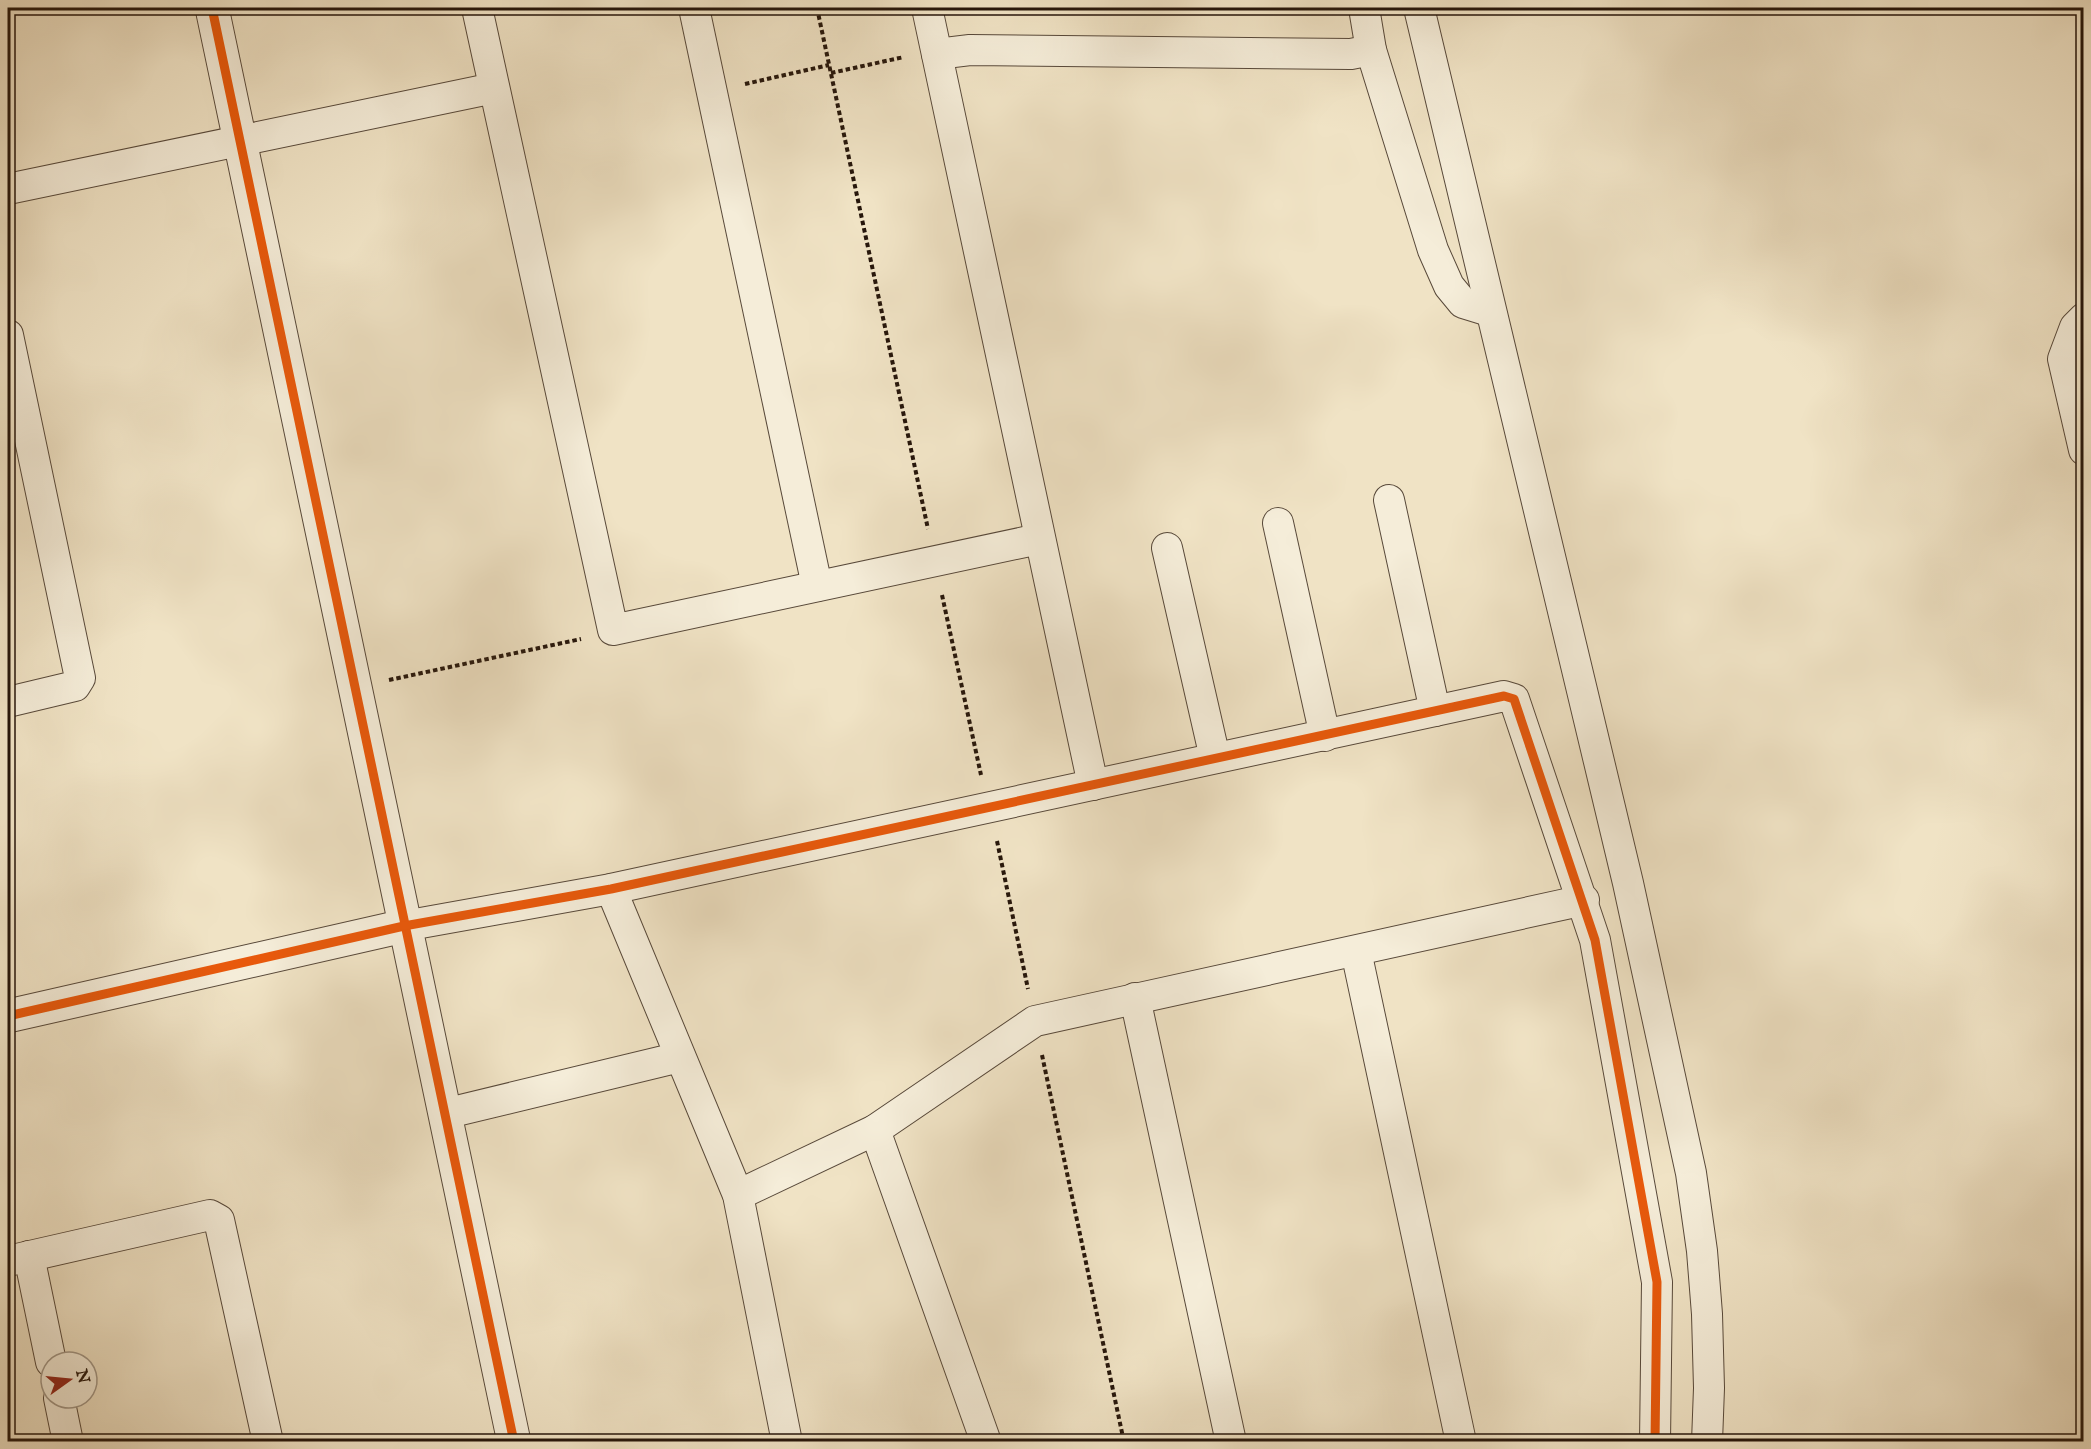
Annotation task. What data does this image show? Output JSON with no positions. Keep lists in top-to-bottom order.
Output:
{
  "north": "right"
}
